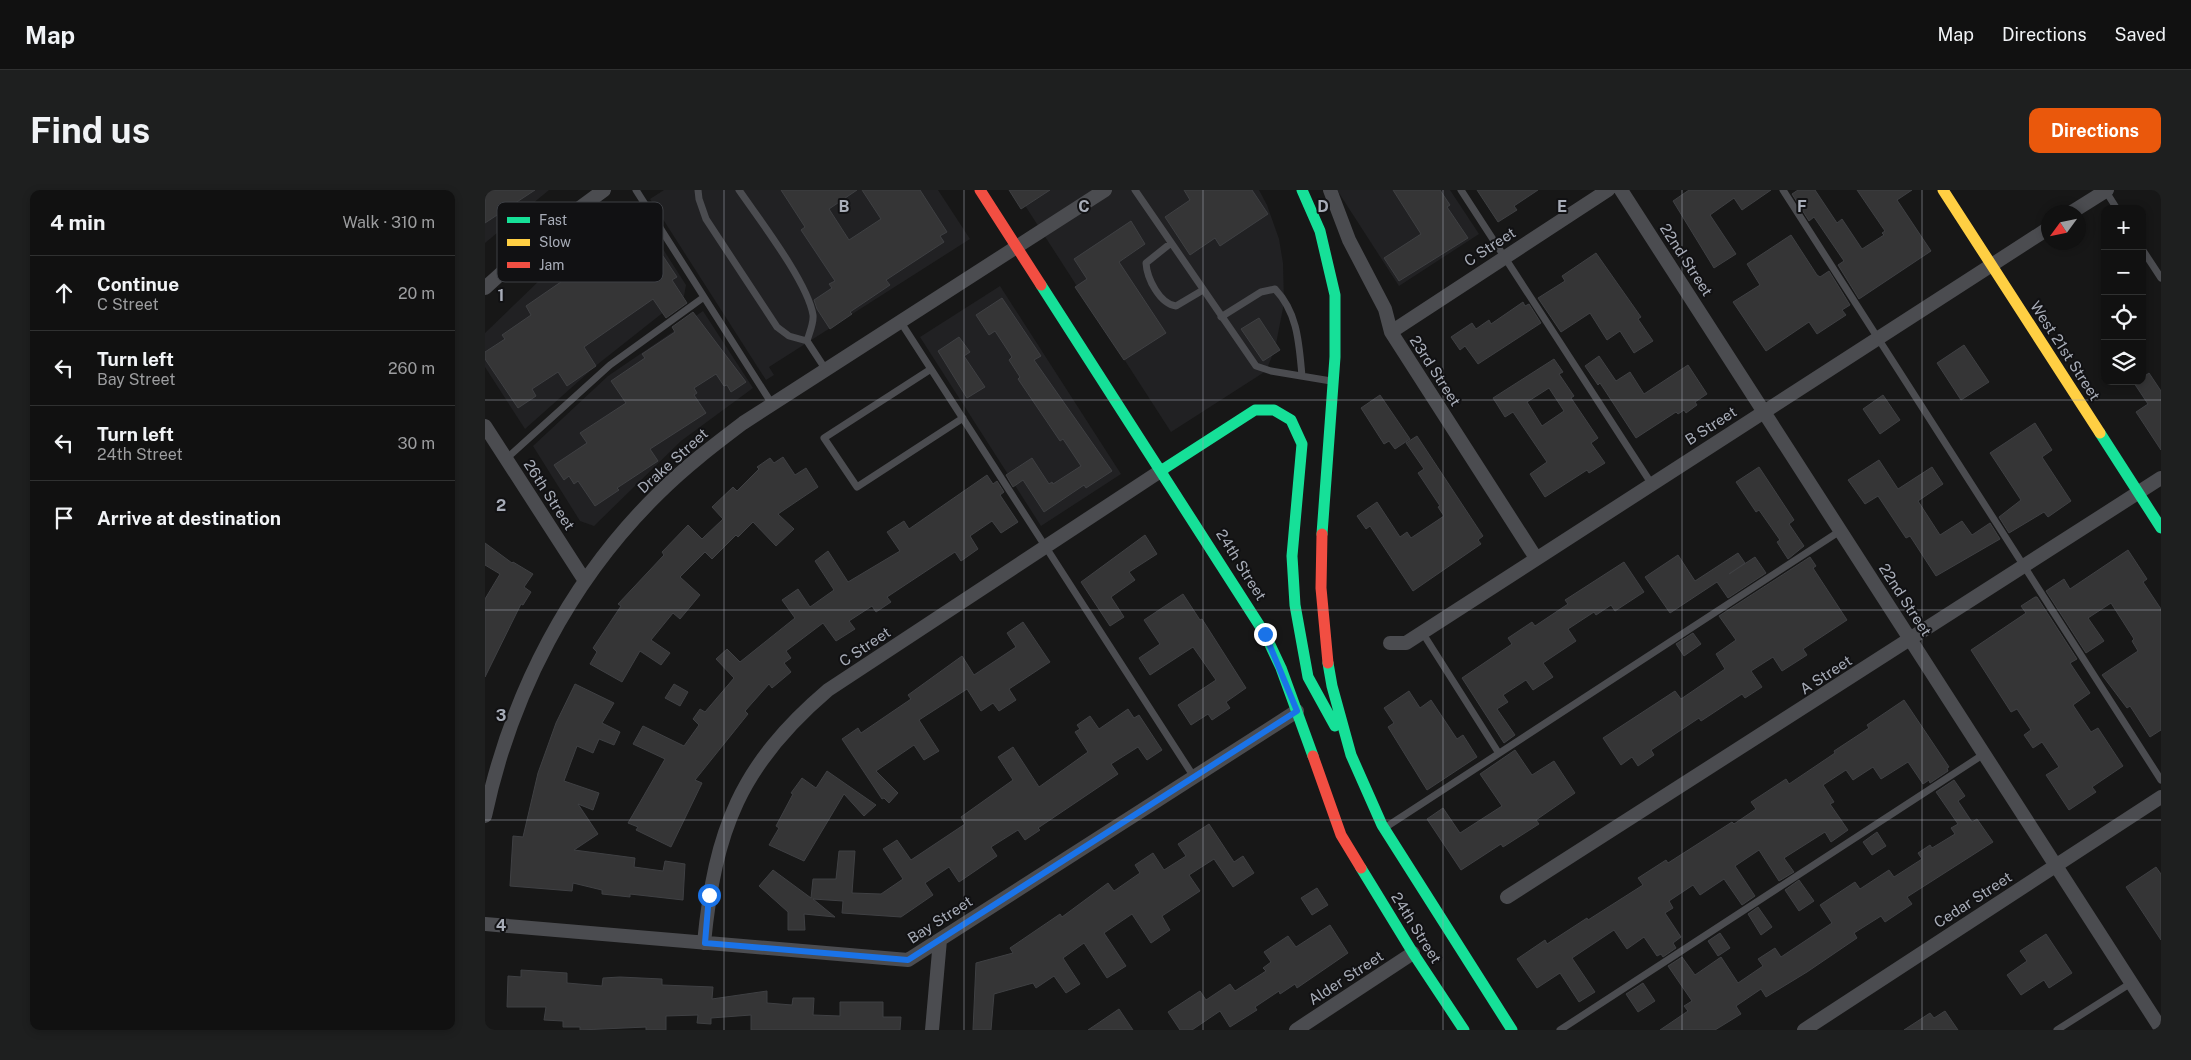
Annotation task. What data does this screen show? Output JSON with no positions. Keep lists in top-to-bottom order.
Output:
{
  "streets": {
    "main road": ["West 21st Street", "24th Street"],
    "street": [
      "C Street",
      "22nd Street",
      "23rd Street",
      "B Street",
      "Drake Street",
      "26th Street",
      "A Street",
      "Cedar Street",
      "Bay Street",
      "Alder Street"
    ]
  },
  "crossings": [
    ["C Street", "23rd Street"],
    ["C Street", "24th Street"],
    ["C Street", "Bay Street"],
    ["22nd Street", "B Street"],
    ["22nd Street", "A Street"],
    ["22nd Street", "Cedar Street"],
    ["West 21st Street", "B Street"],
    ["West 21st Street", "A Street"],
    ["23rd Street", "B Street"],
    ["Drake Street", "26th Street"],
    ["Drake Street", "24th Street"],
    ["24th Street", "Bay Street"],
    ["24th Street", "Alder Street"]
  ],
  "legend": ["Fast", "Slow", "Jam"],
  "north": "bottom left",
  "page": {
    "header": "Map",
    "nav": ["Map", "Directions", "Saved"],
    "buttons": "Directions",
    "title": "Find us",
    "heading": ["4 min", "Walk · 310 m"],
    "map_buttons": ["+", "−"],
    "list": [
      ["Continue", "C Street", "20 m"],
      ["Turn left", "Bay Street", "260 m"],
      ["Turn left", "24th Street", "30 m"],
      "Arrive at destination"
    ]
  },
  "grid": {
    "columns": [
      "B",
      "C",
      "D",
      "E",
      "F"
    ],
    "rows": [
      "1",
      "2",
      "3",
      "4"
    ]
  }
}
